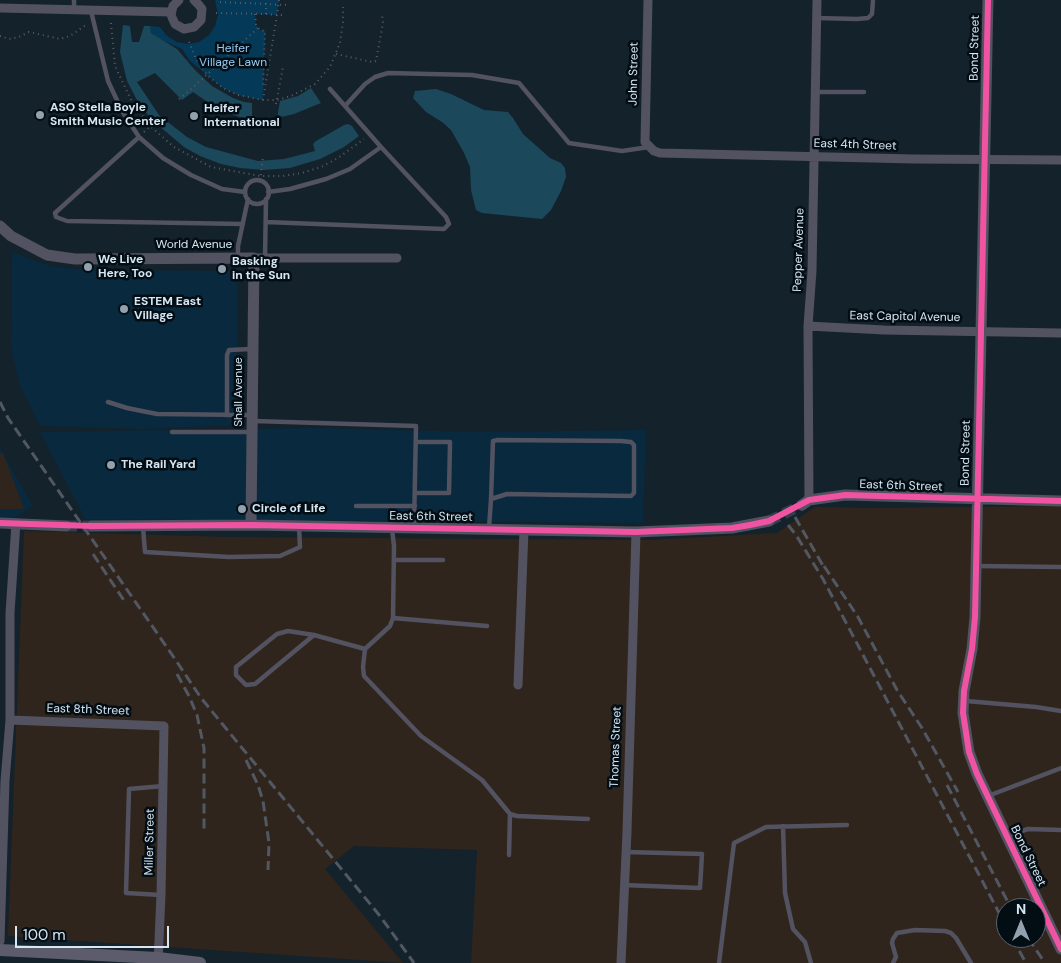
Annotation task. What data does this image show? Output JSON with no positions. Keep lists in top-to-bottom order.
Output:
{
  "streets": {
    "street": [
      "Bond Street",
      "John Street",
      "East 4th Street",
      "World Avenue",
      "Pepper Avenue",
      "East Capitol Avenue",
      "Shall Avenue",
      "East 6th Street",
      "East 8th Street",
      "Thomas Street",
      "Miller Street"
    ]
  },
  "crossings": [
    ["Bond Street", "East 4th Street"],
    ["Bond Street", "East Capitol Avenue"],
    ["Bond Street", "East 6th Street"],
    ["John Street", "East 4th Street"],
    ["East 4th Street", "Pepper Avenue"],
    ["World Avenue", "Shall Avenue"],
    ["Pepper Avenue", "East Capitol Avenue"],
    ["Pepper Avenue", "East 6th Street"],
    ["Shall Avenue", "East 6th Street"],
    ["East 6th Street", "Thomas Street"],
    ["East 8th Street", "Miller Street"]
  ],
  "parks": ["Heifer Village Lawn"],
  "places": [
    "ASO Stella Boyle Smith Music Center",
    "Heifer International",
    "We Live Here, Too",
    "Basking in the Sun",
    "ESTEM East Village",
    "The Rail Yard",
    "Circle of Life"
  ],
  "scale_bar": "100 m",
  "north": "top"
}
